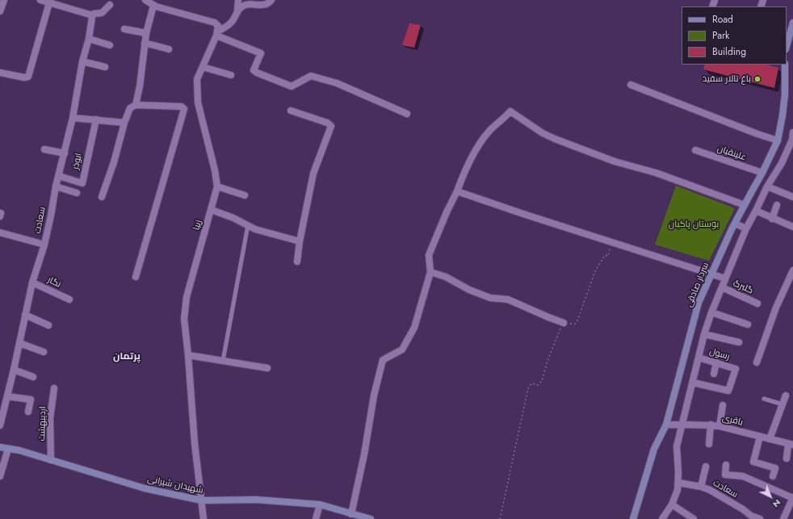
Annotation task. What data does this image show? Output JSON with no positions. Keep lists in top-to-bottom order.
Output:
{
  "streets": {
    "street": [
      "علینقیان",
      "ابوذر",
      "سعادت",
      "زیبا",
      "نگار",
      "سردار صادقی",
      "گلبرگ",
      "رسول",
      "باقری",
      "اردیبهشت",
      "شهیدان شیرانی"
    ]
  },
  "crossings": [
    ["علینقیان", "سردار صادقی"],
    ["ابوذر", "سعادت"],
    ["سعادت", "نگار"],
    ["زیبا", "شهیدان شیرانی"],
    ["سردار صادقی", "باقری"],
    ["اردیبهشت", "شهیدان شیرانی"]
  ],
  "districts": ["پرتمان"],
  "parks": ["بوستان پاکبان"],
  "places": ["باغ تالار سفید"],
  "legend": ["Road", "Park", "Building"],
  "north": "bottom right"
}
